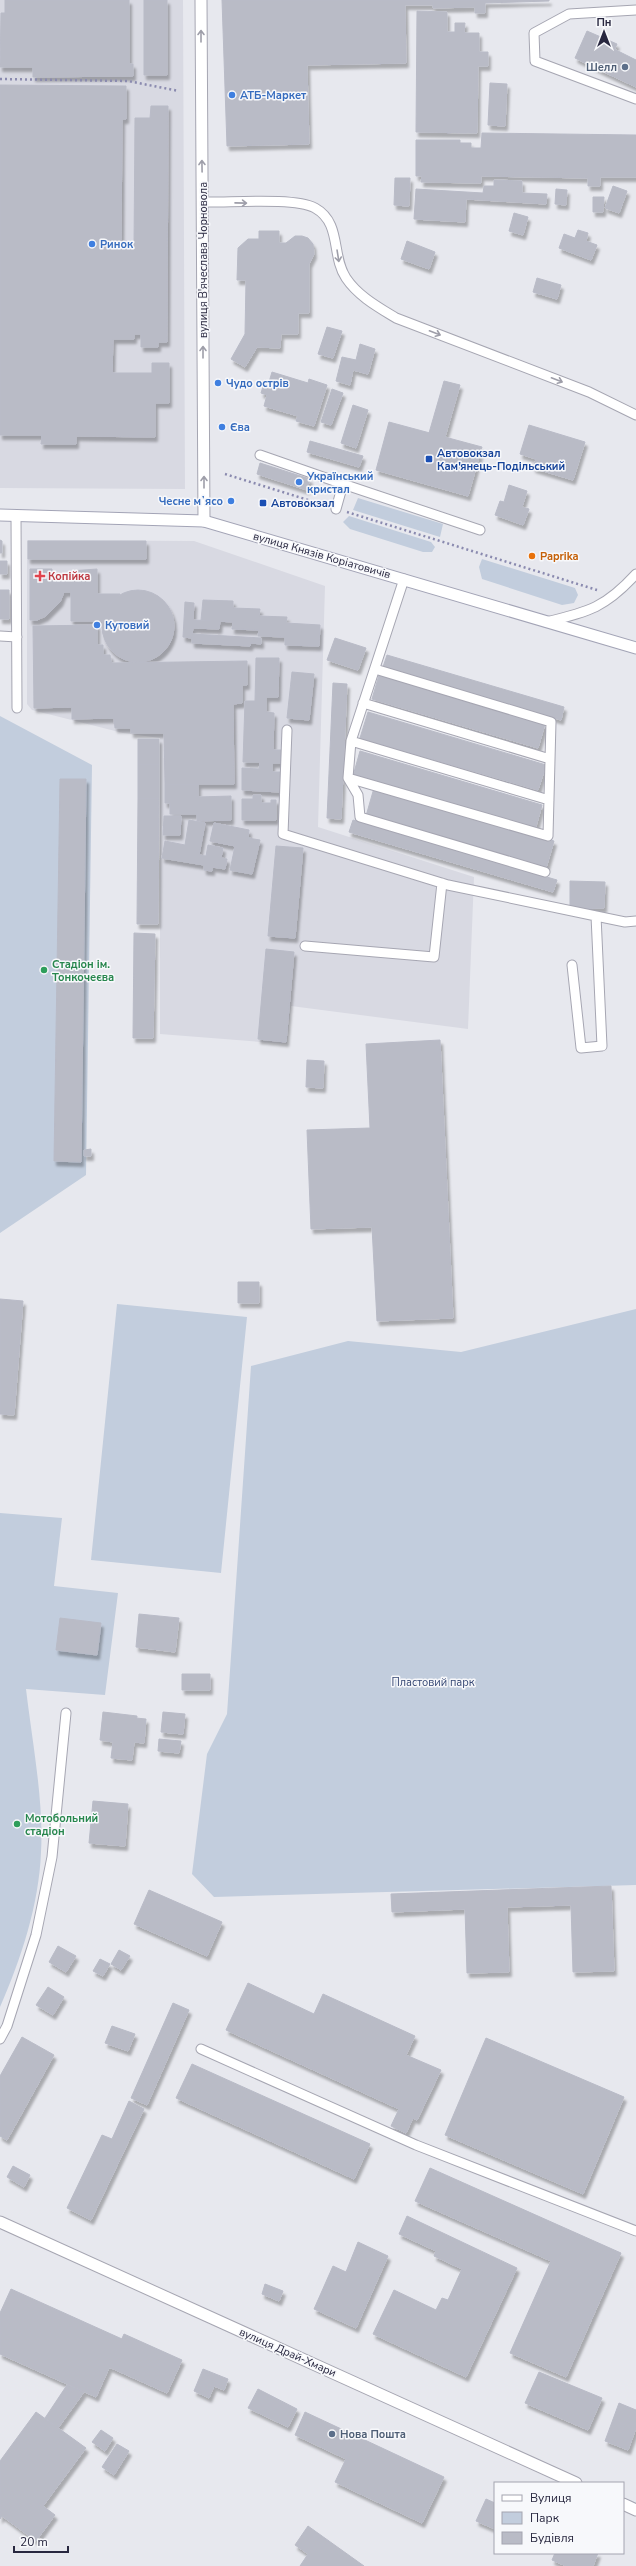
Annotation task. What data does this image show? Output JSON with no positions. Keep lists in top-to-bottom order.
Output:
{
  "streets": {
    "street": ["вулиця В'ячеслава Чорновола", "вулиця Князів Коріатовичів", "вулиця Драй-Хмари"]
  },
  "crossings": [
    ["вулиця В'ячеслава Чорновола", "вулиця Князів Коріатовичів"]
  ],
  "one_way": ["вулиця В'ячеслава Чорновола"],
  "parks": ["Пластовий парк"],
  "places": {
    "other": [
      "Шелл",
      "АТБ-Маркет",
      "Ринок",
      "Чудо острів",
      "Єва",
      "Український кристал",
      "Чесне мʼясо",
      "Paprika",
      "Кутовий",
      "Стадіон ім. Тонкочеєва",
      "Мотобольний стадіон",
      "Нова Пошта"
    ],
    "transit": ["Автовокзал Кам'янець-Подільський", "Автовокзал"],
    "health": ["Копійка"]
  },
  "legend": ["Вулиця", "Парк", "Будівля"],
  "scale_bar": "20 m",
  "north": "top"
}
